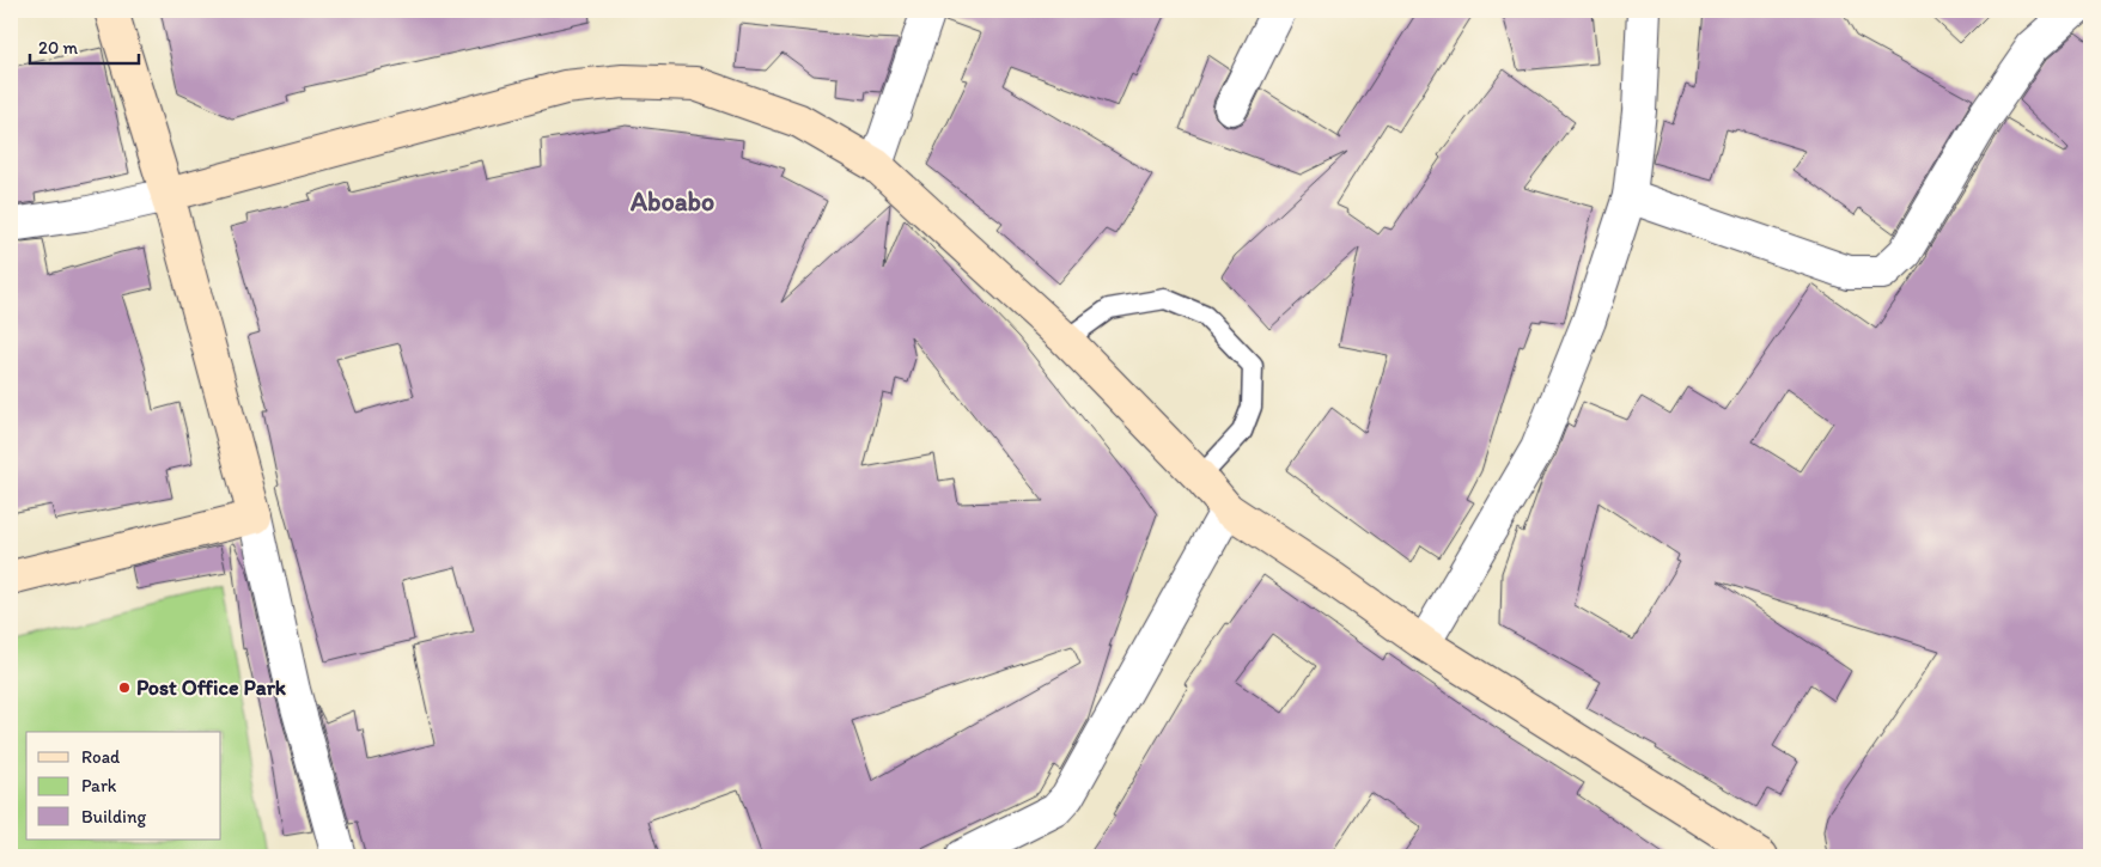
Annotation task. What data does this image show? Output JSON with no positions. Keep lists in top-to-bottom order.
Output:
{
  "districts": ["Aboabo"],
  "places": ["Post Office Park"],
  "legend": ["Road", "Park", "Building"],
  "scale_bar": "20 m"
}
